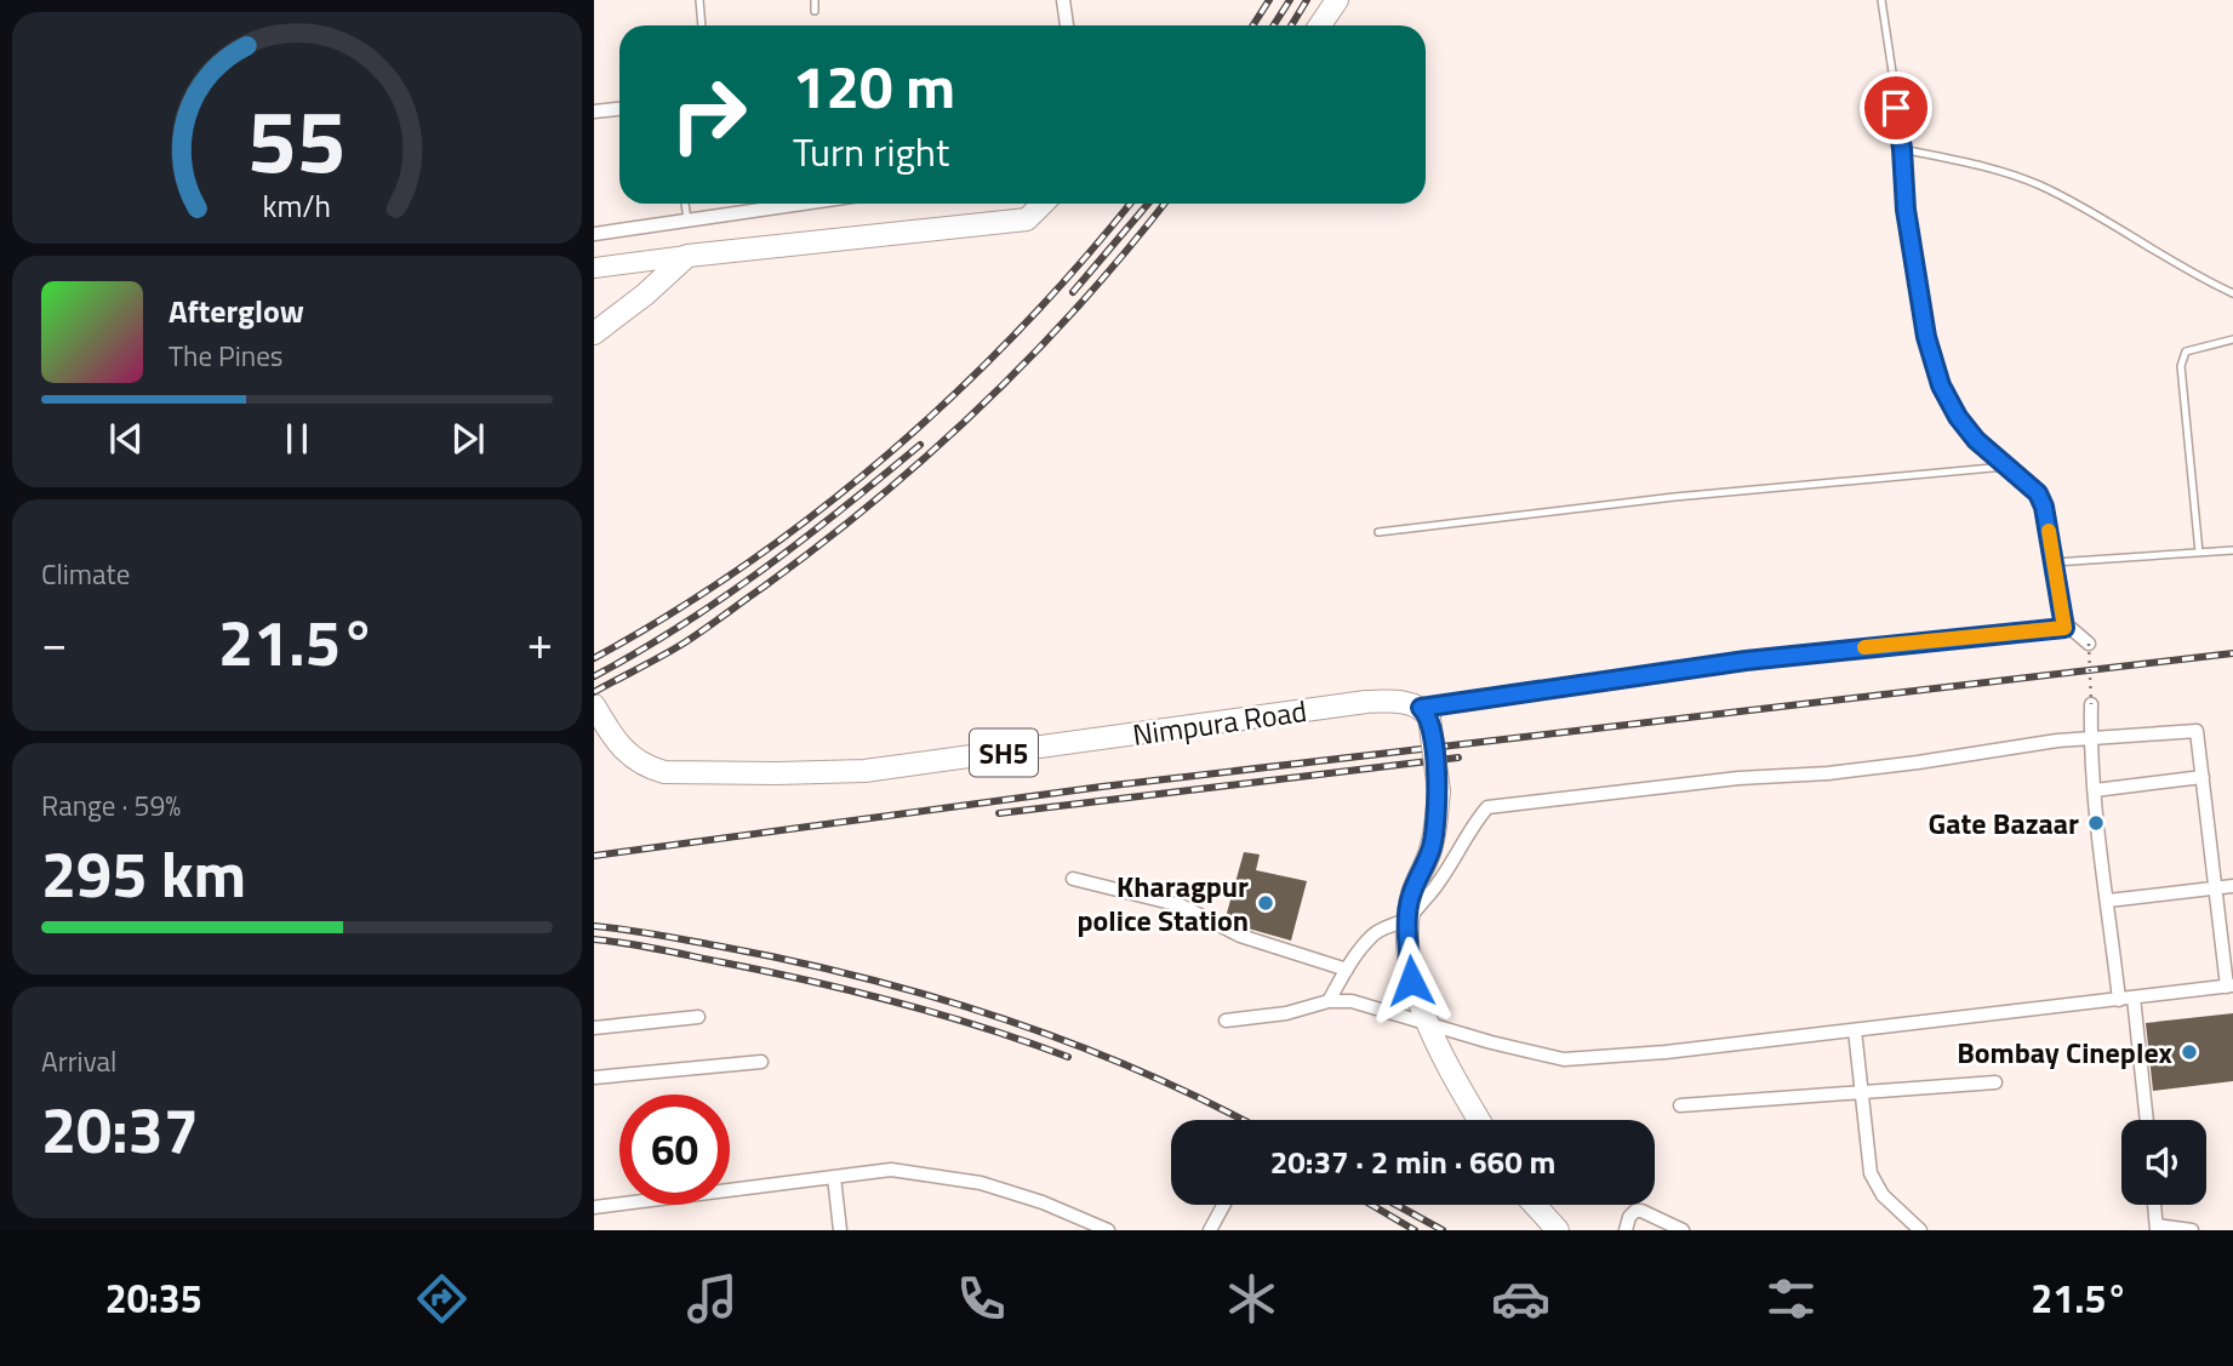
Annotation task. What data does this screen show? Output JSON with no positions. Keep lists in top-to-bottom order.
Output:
{
  "streets": {
    "main road": ["Nimpura Road", "SH5"]
  },
  "places": ["Gate Bazaar", "Kharagpur police Station", "Bombay Cineplex"],
  "page": {
    "turn": ["120 m", "Turn right"],
    "song": ["Afterglow", "The Pines"],
    "tile": [
      "Climate",
      ["Range · 59%", "295 km"],
      ["Arrival", "20:37"]
    ],
    "heat": ["−", "21.5°", "+"],
    "limit": "60",
    "trip": "20:37 · 2 min · 660 m",
    "tabs": ["20:35", "21.5°"],
    "gauge": ["55", "km/h"]
  }
}
